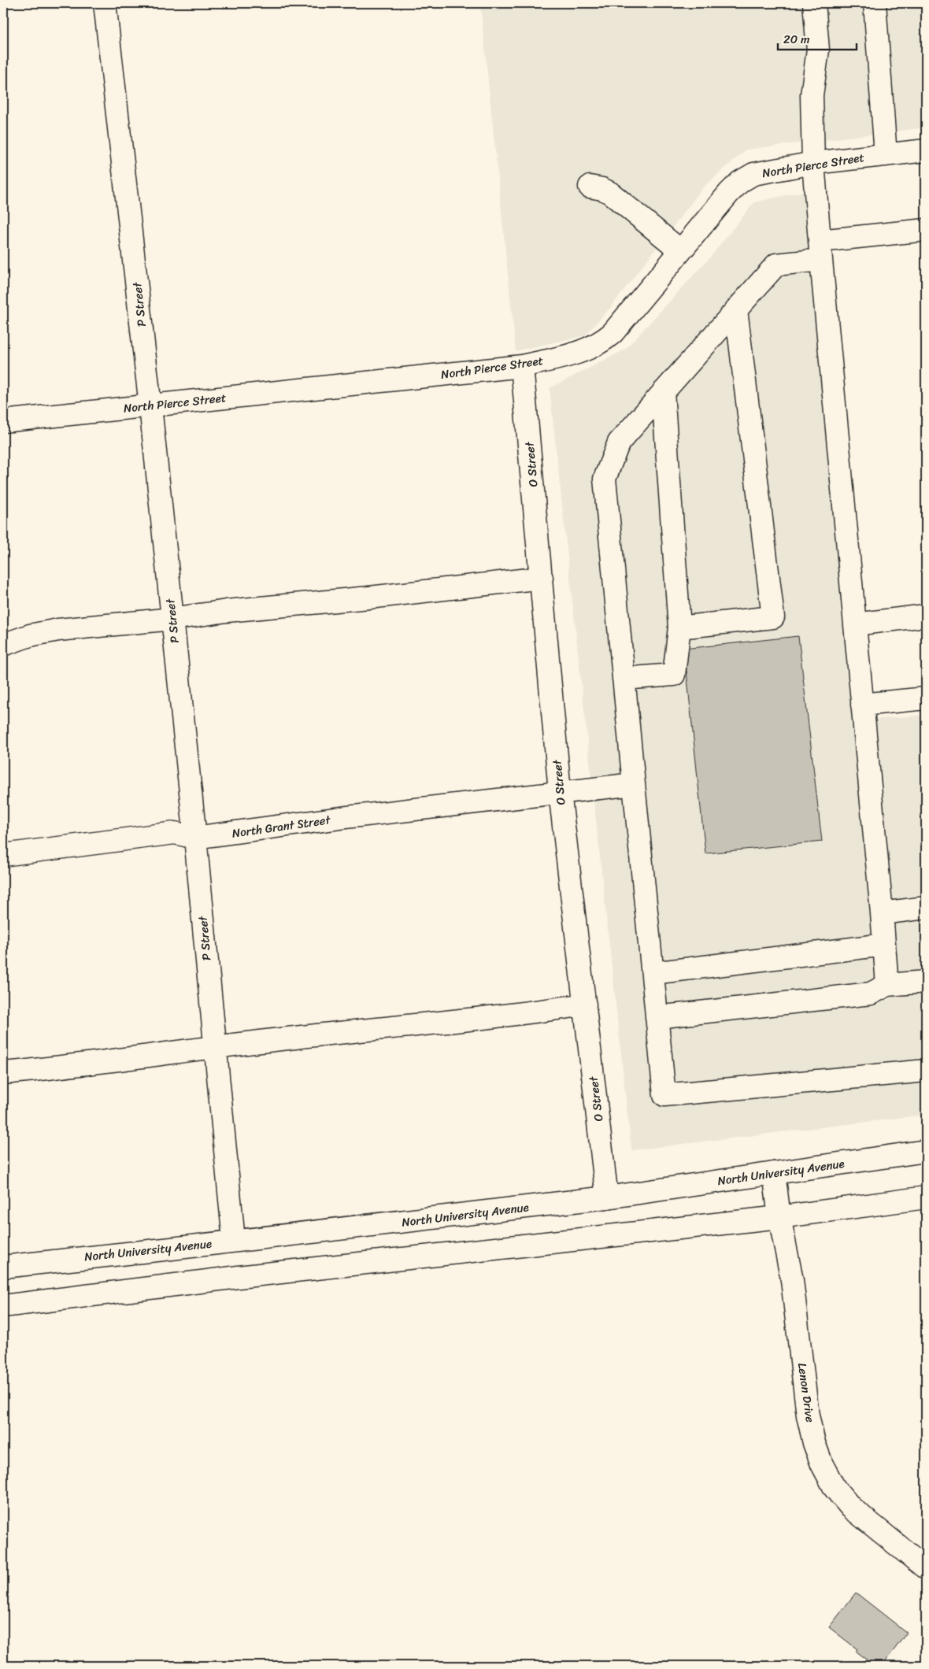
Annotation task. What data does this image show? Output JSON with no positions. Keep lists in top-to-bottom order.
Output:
{
  "streets": {
    "street": [
      "North Pierce Street",
      "P Street",
      "O Street",
      "North Grant Street",
      "North University Avenue",
      "Lenon Drive"
    ]
  },
  "crossings": [
    ["North Pierce Street", "P Street"],
    ["North Pierce Street", "O Street"],
    ["P Street", "North Grant Street"],
    ["P Street", "North University Avenue"],
    ["O Street", "North Grant Street"],
    ["O Street", "North University Avenue"],
    ["North University Avenue", "Lenon Drive"]
  ],
  "scale_bar": "20 m"
}
